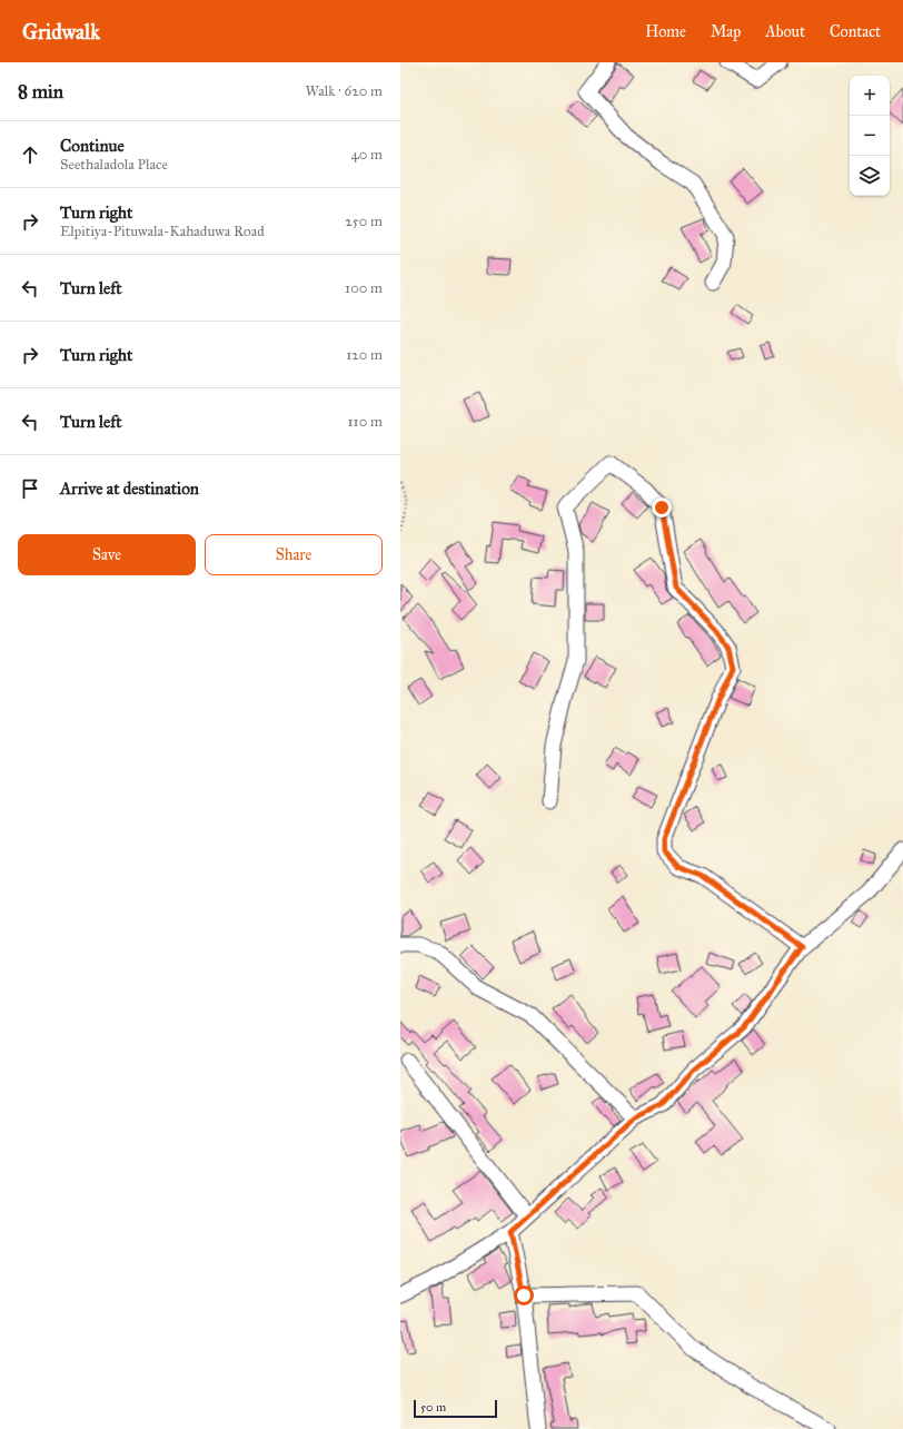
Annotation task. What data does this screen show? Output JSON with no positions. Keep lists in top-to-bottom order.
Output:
{
  "scale_bar": "50 m",
  "page": {
    "header": "Gridwalk",
    "nav": [
      "Home",
      "Map",
      "About",
      "Contact"
    ],
    "heading": ["8 min", "Walk · 620 m"],
    "map_buttons": ["+", "−"],
    "list": [
      ["Continue", "Seethaladola Place", "40 m"],
      ["Turn right", "Elpitiya-Pituwala-Kahaduwa Road", "250 m"],
      ["Turn left", "100 m"],
      ["Turn right", "120 m"],
      ["Turn left", "110 m"],
      "Arrive at destination"
    ],
    "buttons": ["Save", "Share"],
    "scale": "50 m"
  }
}
